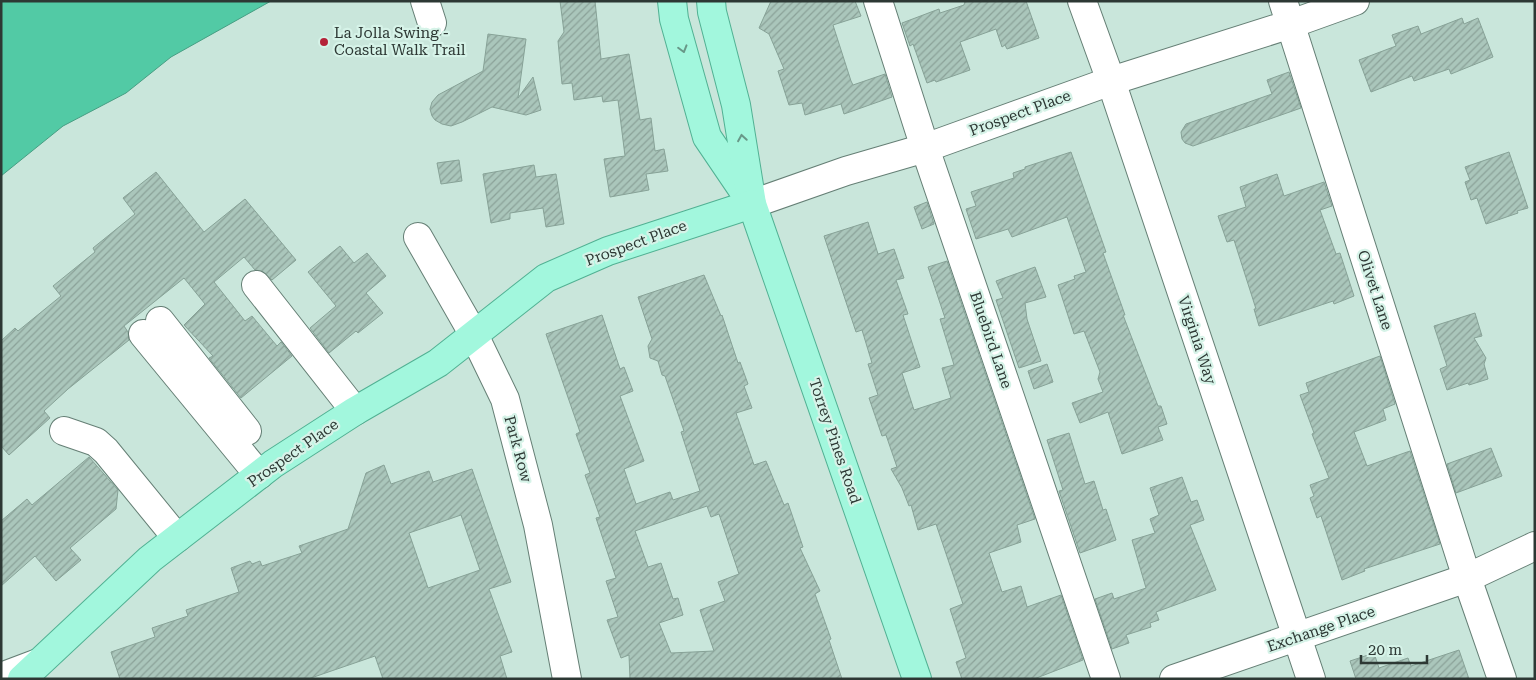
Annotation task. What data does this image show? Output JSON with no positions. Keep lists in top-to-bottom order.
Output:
{
  "streets": {
    "main road": ["Prospect Place", "Torrey Pines Road"],
    "street": [
      "Olivet Lane",
      "Bluebird Lane",
      "Virginia Way",
      "Park Row",
      "Exchange Place"
    ]
  },
  "crossings": [
    ["Prospect Place", "Olivet Lane"],
    ["Prospect Place", "Bluebird Lane"],
    ["Prospect Place", "Virginia Way"],
    ["Prospect Place", "Torrey Pines Road"],
    ["Prospect Place", "Park Row"],
    ["Olivet Lane", "Exchange Place"],
    ["Virginia Way", "Exchange Place"]
  ],
  "places": ["La Jolla Swing - Coastal Walk Trail"],
  "scale_bar": "20 m"
}
